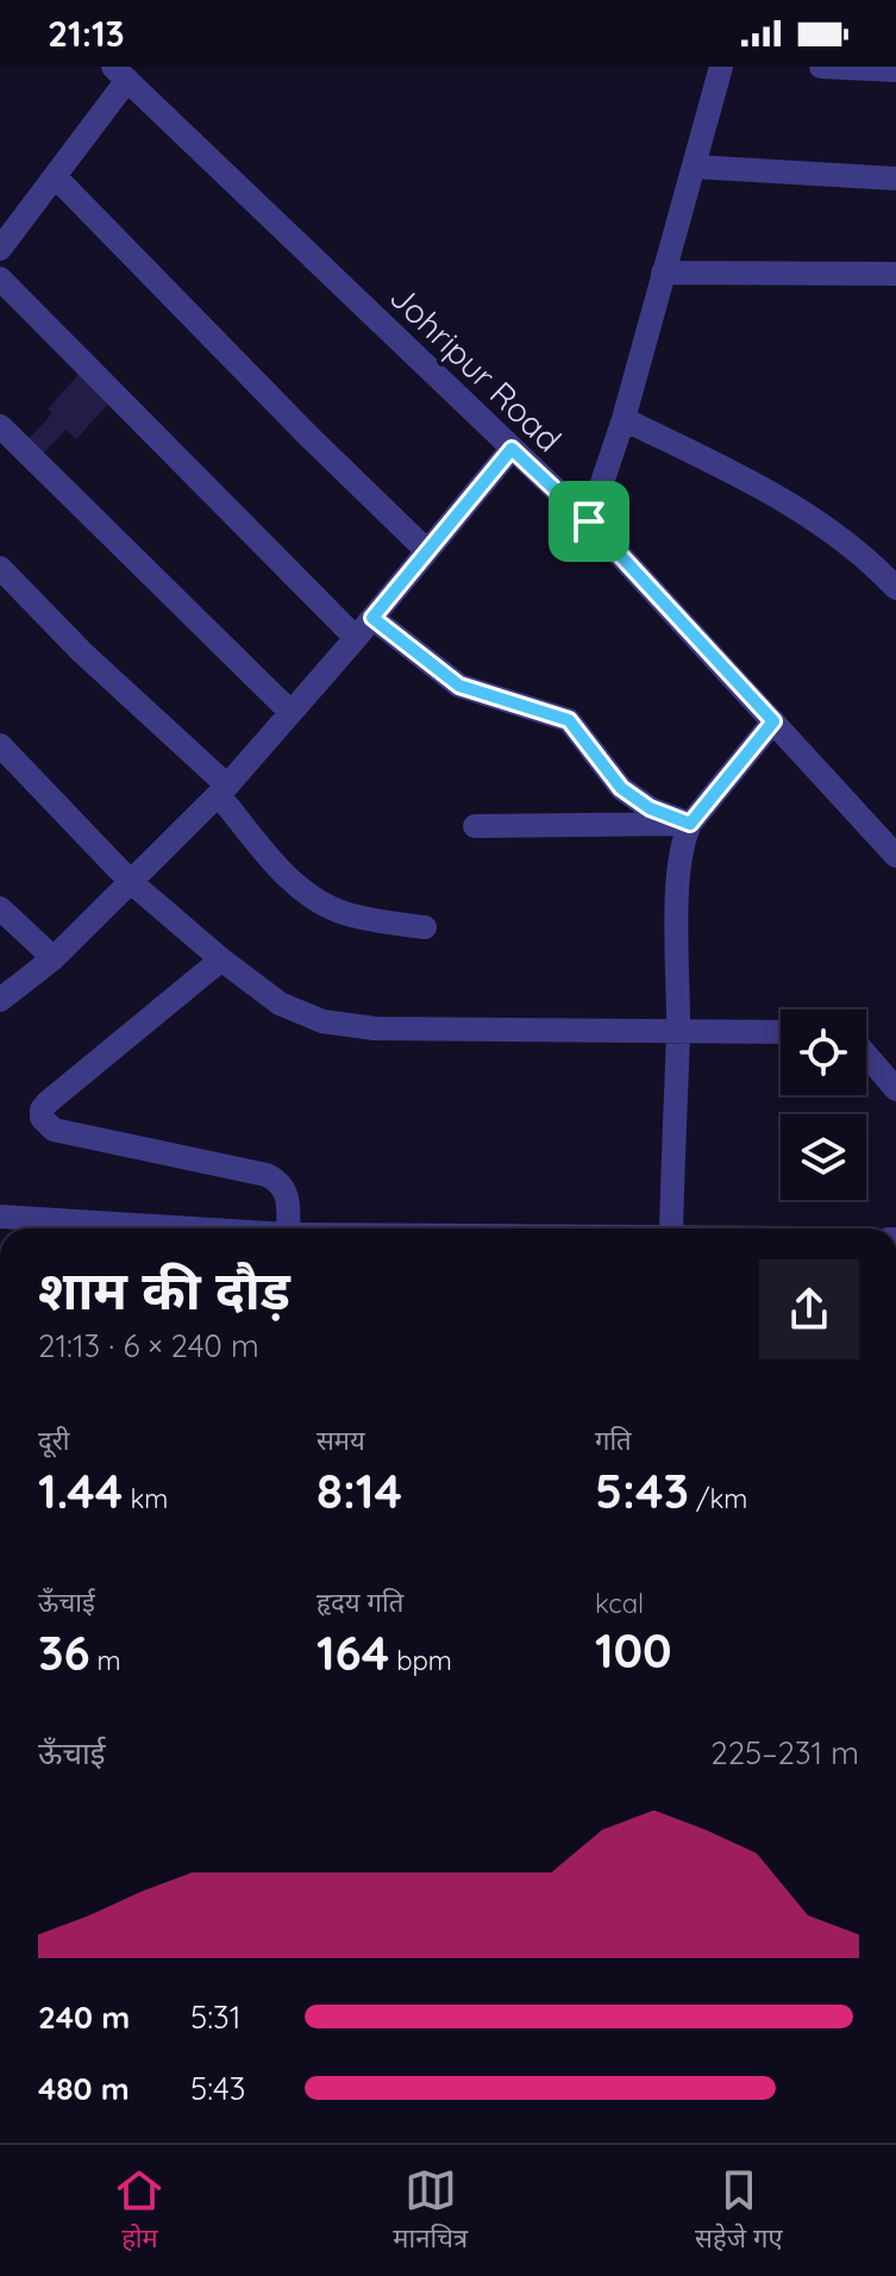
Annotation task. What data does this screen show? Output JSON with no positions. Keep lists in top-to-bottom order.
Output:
{
  "streets": {
    "street": ["Johripur Road"]
  },
  "page": {
    "status": "21:13",
    "heading": ["शाम की दौड़", "21:13 · 6 × 240 m"],
    "stats": [
      ["दूरी", "1.44 km"],
      ["समय", "8:14"],
      ["गति", "5:43 /km"],
      ["ऊँचाई", "36 m"],
      ["हृदय गति", "164 bpm"],
      ["kcal", "100"]
    ],
    "chart": ["ऊँचाई", "225–231 m"],
    "list": [
      {
        "name": "240 m",
        "note": "5:31"
      },
      {
        "name": "480 m",
        "note": "5:43"
      }
    ],
    "tabs": ["होम", "मानचित्र", "सहेजे गए"]
  }
}
